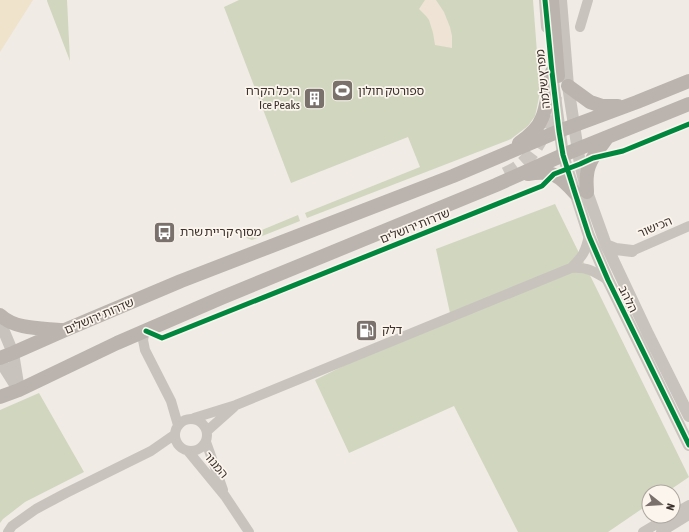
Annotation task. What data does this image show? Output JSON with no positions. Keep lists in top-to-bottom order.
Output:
{
  "streets": {
    "main road": ["שדרות ירושלים"],
    "street": [
      "מפרץ שלמה",
      "הכישור",
      "הלהב",
      "המנור"
    ]
  },
  "crossings": [
    ["מפרץ שלמה", "שדרות ירושלים"],
    ["מפרץ שלמה", "הלהב"],
    ["שדרות ירושלים", "הלהב"]
  ],
  "places": {
    "sports": ["ספורטק חולון"],
    "building": ["היכל הקרח Ice Peaks"],
    "bus stop": ["מסוף קריית שרת"],
    "fuel station": ["דלק"]
  },
  "north": "right"
}
